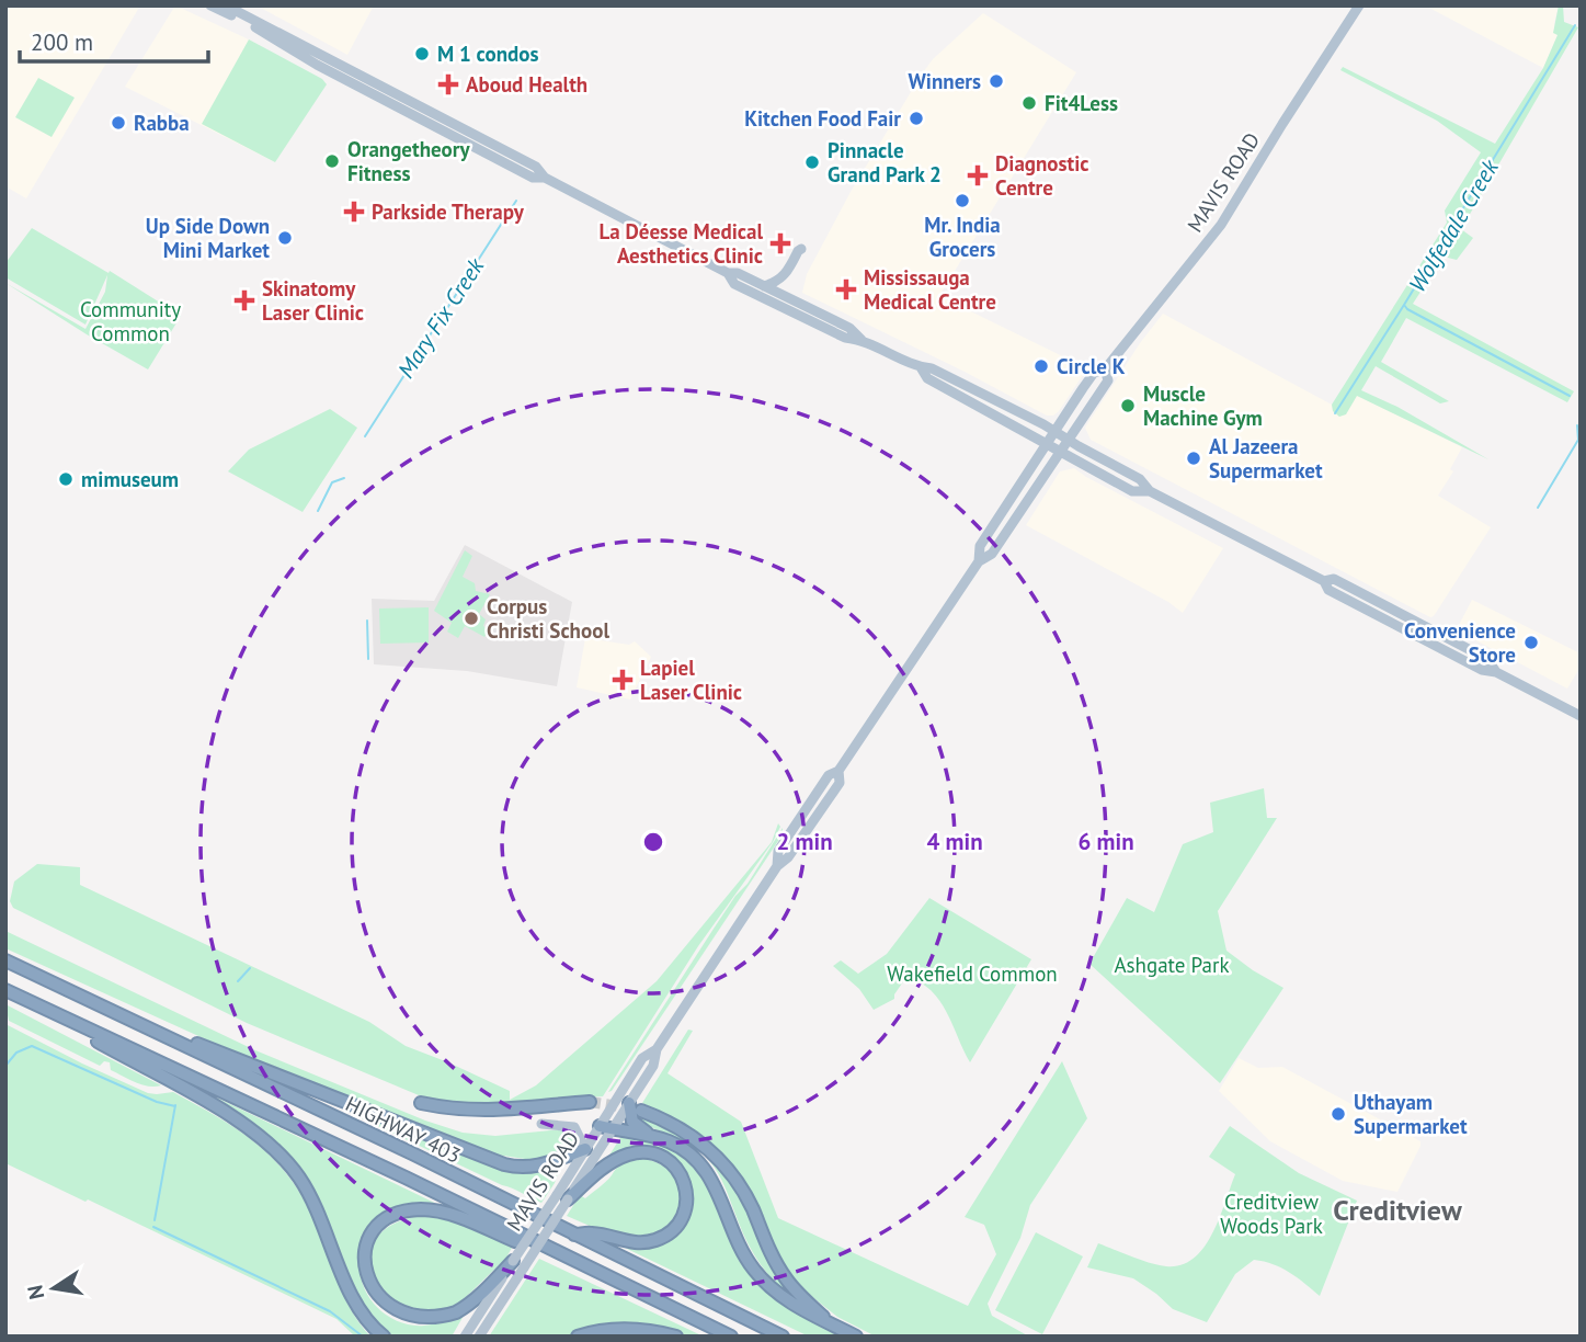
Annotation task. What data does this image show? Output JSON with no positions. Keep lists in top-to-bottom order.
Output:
{
  "streets": {
    "highway": ["HIGHWAY 403"],
    "main road": ["MAVIS ROAD"]
  },
  "districts": ["Creditview"],
  "water": ["Wolfedale Creek", "Mary Fix Creek"],
  "parks": [
    "Community Common",
    "Ashgate Park",
    "Wakefield Common",
    "Creditview Woods Park"
  ],
  "places": {
    "other": [
      "M 1 condos",
      "Winners",
      "Fit4Less",
      "Kitchen Food Fair",
      "Rabba",
      "Orangetheory Fitness",
      "Pinnacle Grand Park 2",
      "Mr. India Grocers",
      "Up Side Down Mini Market",
      "Circle K",
      "Muscle Machine Gym",
      "Al Jazeera Supermarket",
      "mimuseum",
      "Corpus Christi School",
      "Convenience Store",
      "Uthayam Supermarket"
    ],
    "health": [
      "Aboud Health",
      "Diagnostic Centre",
      "Parkside Therapy",
      "La Déesse Medical Aesthetics Clinic",
      "Mississauga Medical Centre",
      "Skinatomy Laser Clinic",
      "Lapiel Laser Clinic"
    ]
  },
  "scale_bar": "200 m",
  "north": "left",
  "rings": ["2 min", "4 min", "6 min"]
}
